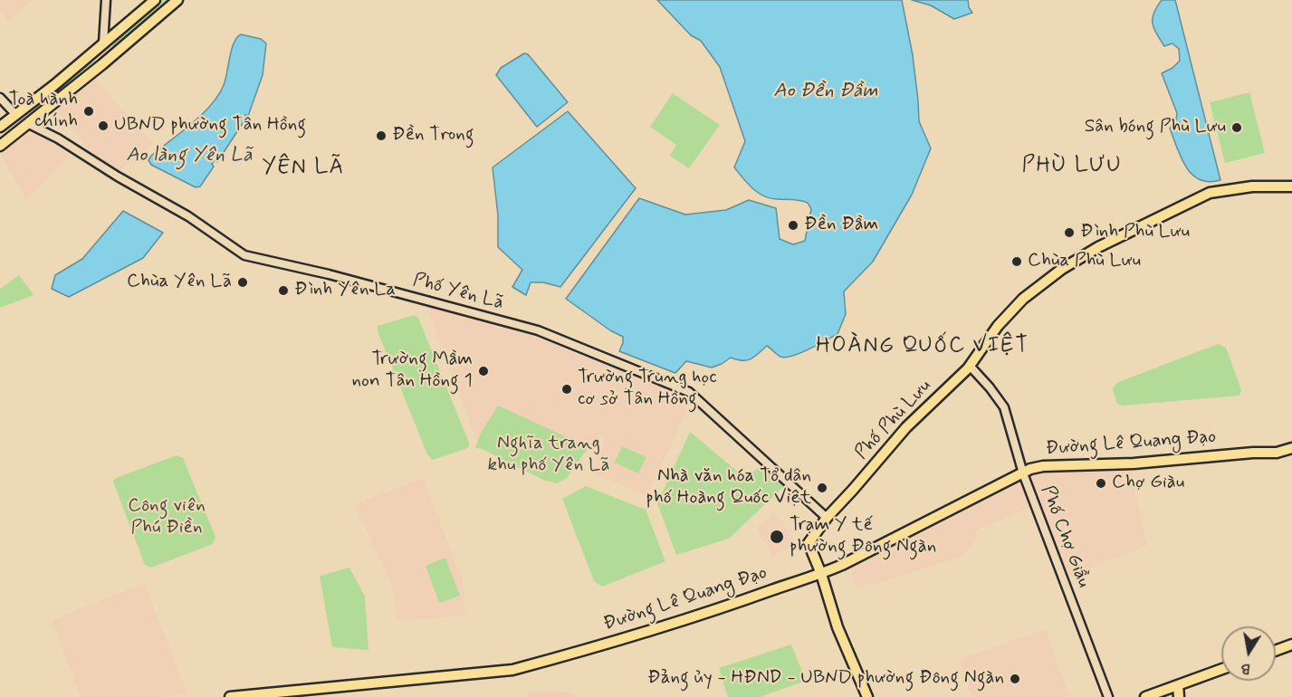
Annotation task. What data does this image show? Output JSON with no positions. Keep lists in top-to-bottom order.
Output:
{
  "streets": {
    "main road": ["Phố Phù Lưu", "Đường Lê Quang Đạo"],
    "street": ["Phố Yên Lã", "Phố Chợ Giầu"]
  },
  "crossings": [
    ["Phố Yên Lã", "Phố Phù Lưu"],
    ["Phố Phù Lưu", "Đường Lê Quang Đạo"],
    ["Phố Phù Lưu", "Phố Chợ Giầu"],
    ["Đường Lê Quang Đạo", "Phố Chợ Giầu"]
  ],
  "districts": ["PHÙ LƯU", "YÊN LÃ", "HOÀNG QUỐC VIỆT"],
  "water": ["Ao Đền Đầm", "Ao làng Yên Lã"],
  "parks": ["Nghĩa trang khu phố Yên Lã", "Công viên Phú Điền"],
  "places": [
    "Toà hành chính",
    "UBND phường Tân Hồng",
    "Sân bóng Phù Lưu",
    "Đền Trong",
    "Đền Đầm",
    "Đình Phù Lưu",
    "Chùa Phù Lưu",
    "Chùa Yên Lã",
    "Đình Yên La",
    "Trường Mầm non Tân Hồng 1",
    "Trường Trung học cơ sở Tân Hồng",
    "Chợ Giàu",
    "Nhà văn hóa Tổ dân phố Hoàng Quốc Việt",
    "Trạm Y tế phường Đông Ngàn",
    "Đảng ủy - HĐND - UBND phường Đông Ngàn"
  ],
  "north": "bottom"
}
